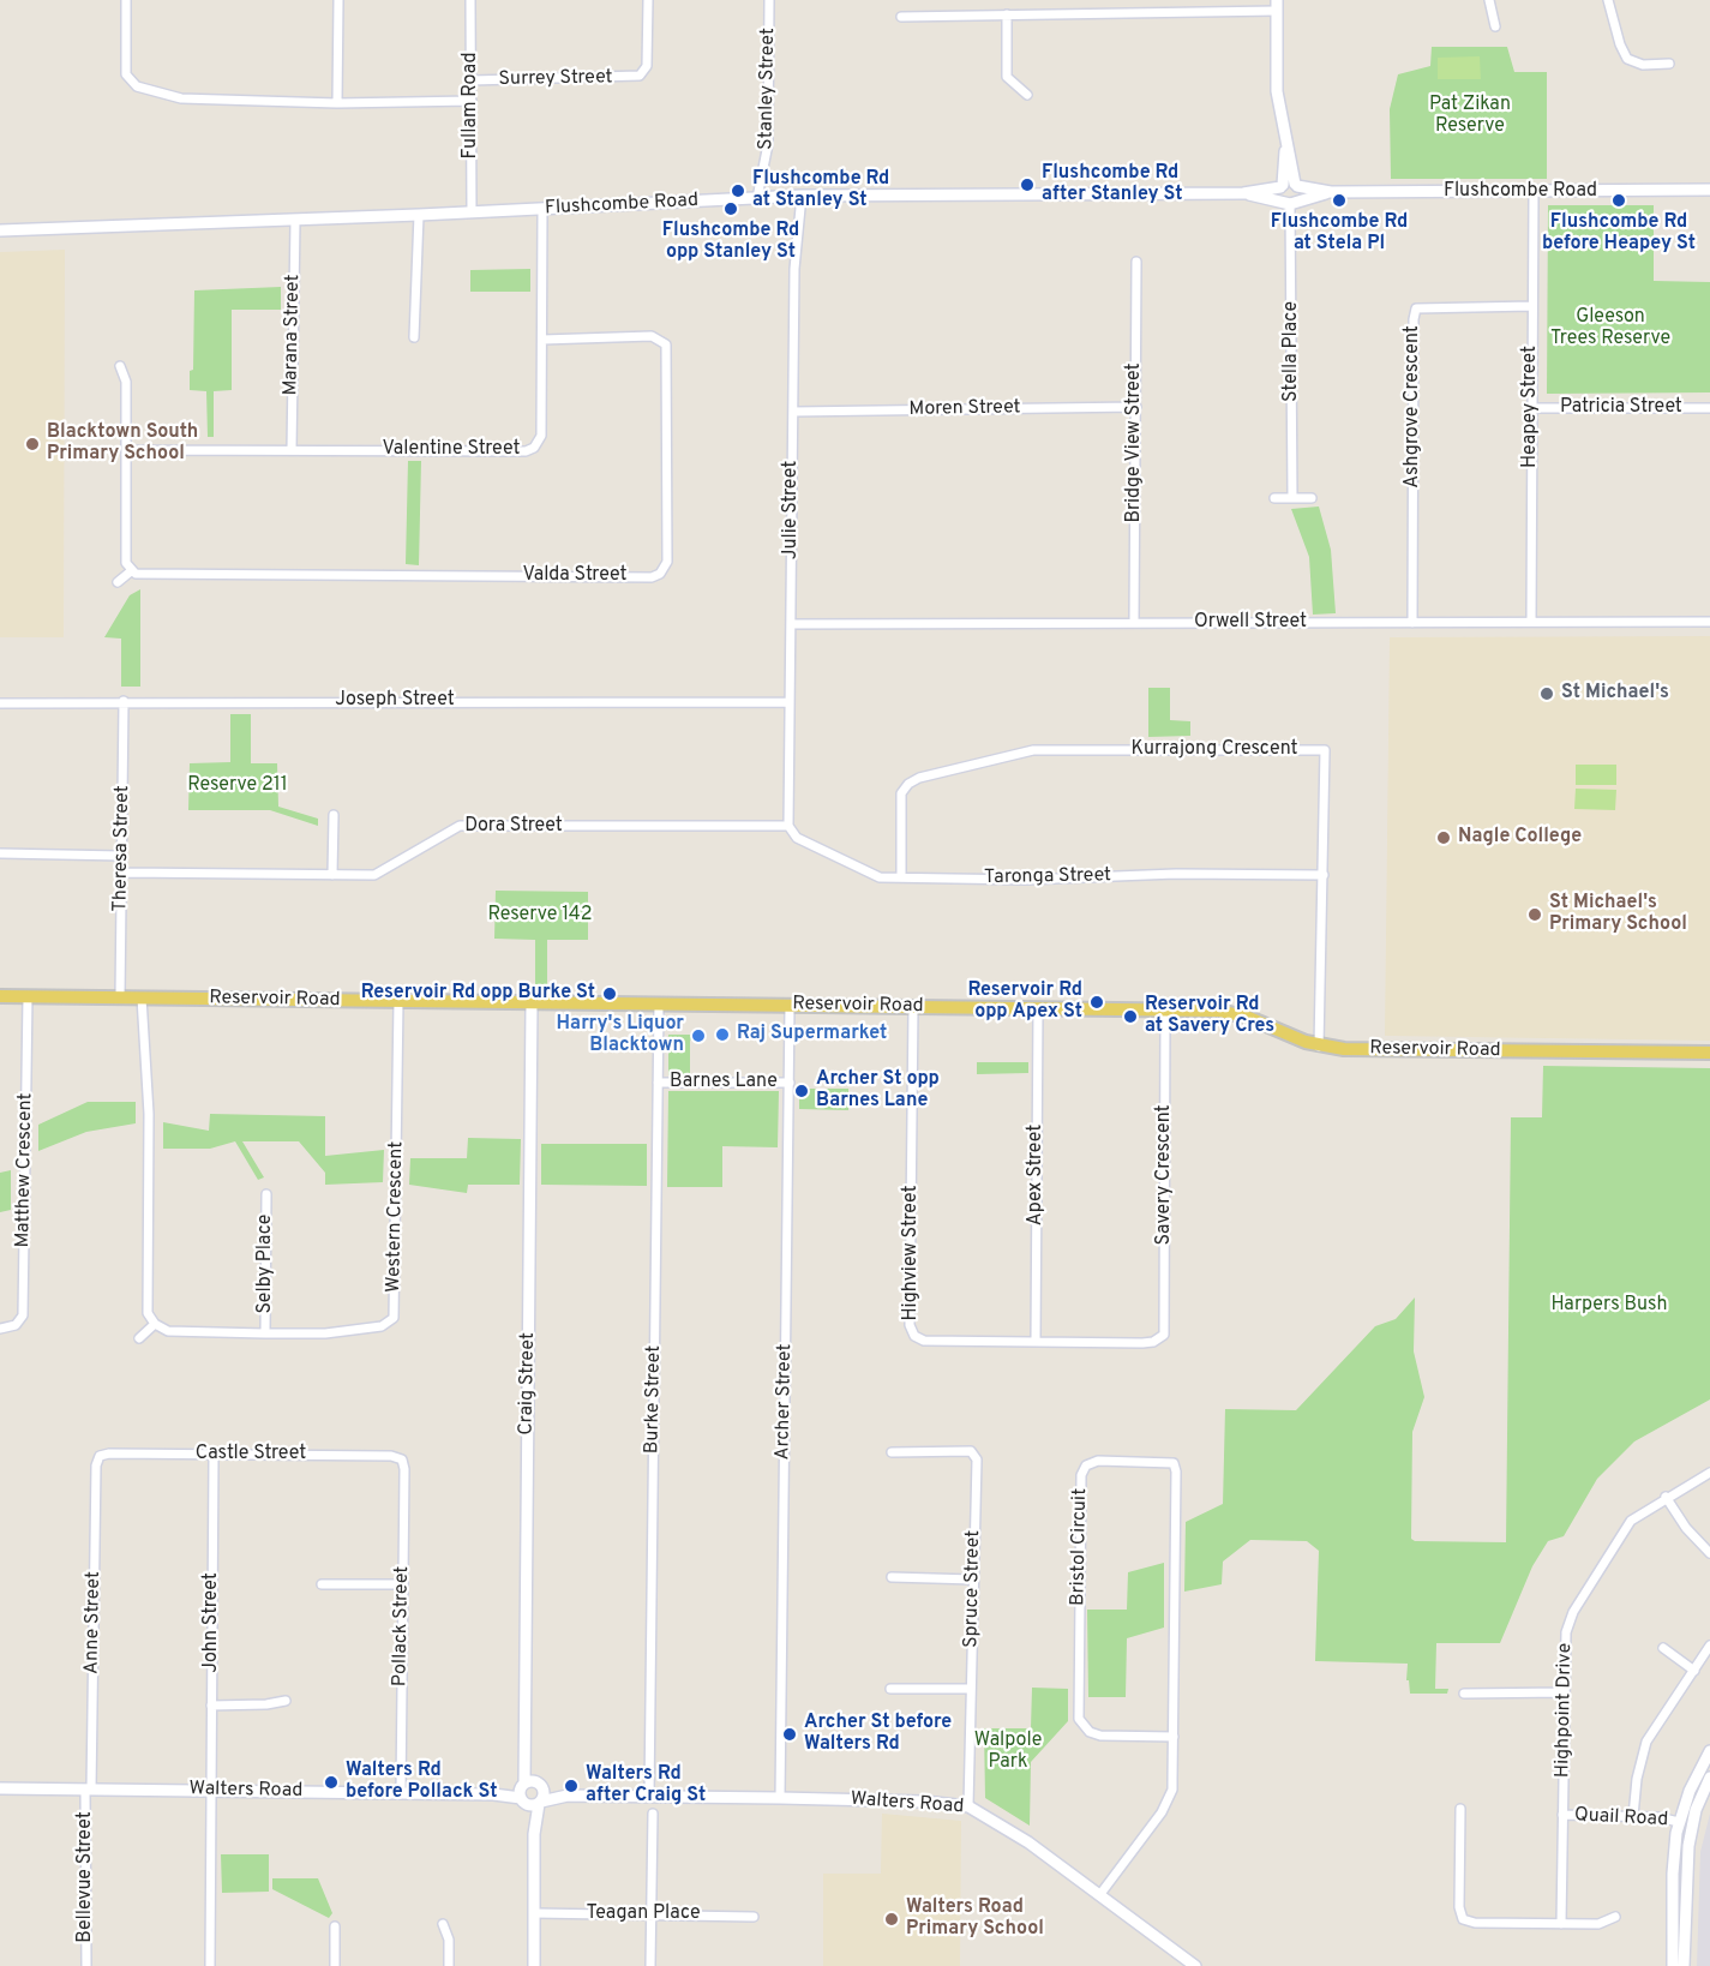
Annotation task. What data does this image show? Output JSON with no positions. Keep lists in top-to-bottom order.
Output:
{
  "streets": {
    "main road": ["Reservoir Road"],
    "street": [
      "Surrey Street",
      "Stanley Street",
      "Fullam Road",
      "Flushcombe Road",
      "Marana Street",
      "Stella Place",
      "Ashgrove Crescent",
      "Heapey Street",
      "Patricia Street",
      "Moren Street",
      "Bridge View Street",
      "Valentine Street",
      "Julie Street",
      "Valda Street",
      "Orwell Street",
      "Joseph Street",
      "Kurrajong Crescent",
      "Dora Street",
      "Theresa Street",
      "Taronga Street",
      "Barnes Lane",
      "Matthew Crescent",
      "Apex Street",
      "Savery Crescent",
      "Western Crescent",
      "Highview Street",
      "Selby Place",
      "Craig Street",
      "Burke Street",
      "Archer Street",
      "Castle Street",
      "Bristol Circuit",
      "Spruce Street",
      "Anne Street",
      "John Street",
      "Pollack Street",
      "Highpoint Drive",
      "Walters Road",
      "Quail Road",
      "Bellevue Street",
      "Teagan Place"
    ]
  },
  "crossings": [
    ["Surrey Street", "Fullam Road"],
    ["Stanley Street", "Flushcombe Road"],
    ["Fullam Road", "Flushcombe Road"],
    ["Flushcombe Road", "Marana Street"],
    ["Flushcombe Road", "Stella Place"],
    ["Flushcombe Road", "Heapey Street"],
    ["Flushcombe Road", "Valentine Street"],
    ["Flushcombe Road", "Julie Street"],
    ["Marana Street", "Valentine Street"],
    ["Ashgrove Crescent", "Heapey Street"],
    ["Ashgrove Crescent", "Orwell Street"],
    ["Heapey Street", "Patricia Street"],
    ["Heapey Street", "Orwell Street"],
    ["Moren Street", "Bridge View Street"],
    ["Moren Street", "Julie Street"],
    ["Bridge View Street", "Orwell Street"],
    ["Valentine Street", "Valda Street"],
    ["Julie Street", "Orwell Street"],
    ["Julie Street", "Joseph Street"],
    ["Julie Street", "Dora Street"],
    ["Julie Street", "Taronga Street"],
    ["Joseph Street", "Theresa Street"],
    ["Kurrajong Crescent", "Taronga Street"],
    ["Kurrajong Crescent", "Reservoir Road"],
    ["Dora Street", "Theresa Street"],
    ["Dora Street", "Taronga Street"],
    ["Theresa Street", "Reservoir Road"],
    ["Reservoir Road", "Matthew Crescent"],
    ["Reservoir Road", "Apex Street"],
    ["Reservoir Road", "Savery Crescent"],
    ["Reservoir Road", "Western Crescent"],
    ["Reservoir Road", "Highview Street"],
    ["Reservoir Road", "Craig Street"],
    ["Reservoir Road", "Burke Street"],
    ["Reservoir Road", "Archer Street"],
    ["Barnes Lane", "Burke Street"],
    ["Barnes Lane", "Archer Street"],
    ["Apex Street", "Highview Street"],
    ["Savery Crescent", "Highview Street"],
    ["Western Crescent", "Selby Place"],
    ["Craig Street", "Walters Road"],
    ["Craig Street", "Teagan Place"],
    ["Burke Street", "Walters Road"],
    ["Archer Street", "Walters Road"],
    ["Castle Street", "Anne Street"],
    ["Castle Street", "John Street"],
    ["Castle Street", "Pollack Street"],
    ["Bristol Circuit", "Walters Road"],
    ["Spruce Street", "Walters Road"],
    ["Anne Street", "Walters Road"],
    ["Anne Street", "Bellevue Street"],
    ["John Street", "Walters Road"],
    ["Pollack Street", "Walters Road"],
    ["Highpoint Drive", "Quail Road"],
    ["Walters Road", "Bellevue Street"]
  ],
  "parks": [
    "Pat Zikan Reserve",
    "Gleeson Trees Reserve",
    "Reserve 211",
    "Reserve 142",
    "Harpers Bush",
    "Walpole Park"
  ],
  "places": [
    "Flushcombe Rd after Stanley St",
    "Flushcombe Rd at Stanley St",
    "Flushcombe Rd at Stela Pl",
    "Flushcombe Rd before Heapey St",
    "Flushcombe Rd opp Stanley St",
    "Blacktown South Primary School",
    "St Michael's",
    "Nagle College",
    "St Michael's Primary School",
    "Reservoir Rd opp Burke St",
    "Reservoir Rd opp Apex St",
    "Reservoir Rd at Savery Cres",
    "Raj Supermarket",
    "Harry's Liquor Blacktown",
    "Archer St opp Barnes Lane",
    "Archer St before Walters Rd",
    "Walters Rd before Pollack St",
    "Walters Rd after Craig St",
    "Walters Road Primary School"
  ]
}
